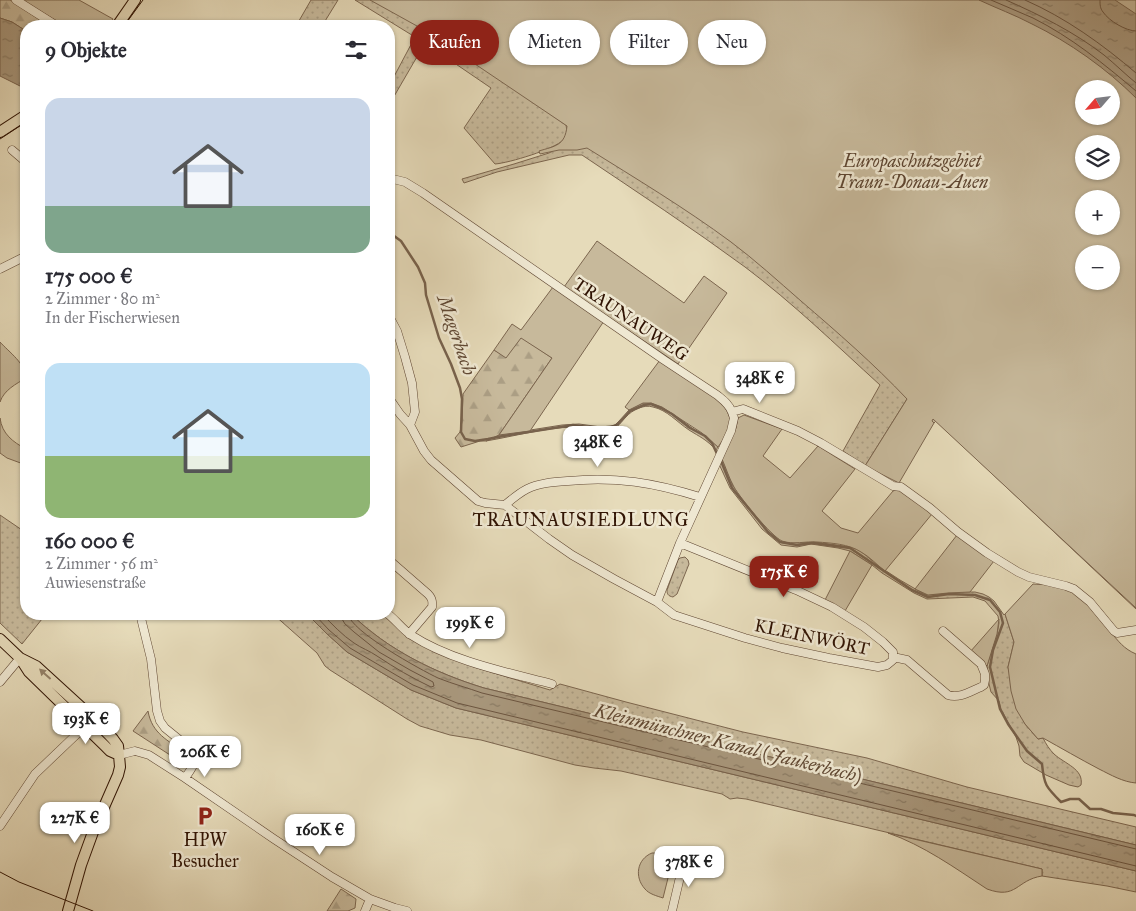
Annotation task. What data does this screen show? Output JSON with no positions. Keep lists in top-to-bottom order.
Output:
{
  "streets": {
    "street": ["TRAUNAUWEG", "KLEINWÖRT"]
  },
  "districts": ["TRAUNAUSIEDLUNG"],
  "water": ["Magerbach", "Kleinmünchner Kanal (Jaukerbach)"],
  "parks": ["Europaschutzgebiet Traun-Donau-Auen"],
  "places": {
    "parking": ["HPW Besucher"]
  },
  "north": "bottom left",
  "page": {
    "chip": [
      "Kaufen",
      "Mieten",
      "Filter",
      "Neu"
    ],
    "heading": "9 Objekte",
    "map_buttons": ["+", "−"],
    "list": [
      {
        "name": "175 000 €",
        "note": "2 Zimmer · 80 m² · In der Fischerwiesen"
      },
      {
        "name": "160 000 €",
        "note": "2 Zimmer · 56 m² · Auwiesenstraße"
      }
    ],
    "price": [
      "348K €",
      "348K €",
      "175K €",
      "199K €",
      "193K €",
      "206K €",
      "227K €",
      "160K €",
      "378K €"
    ]
  }
}
